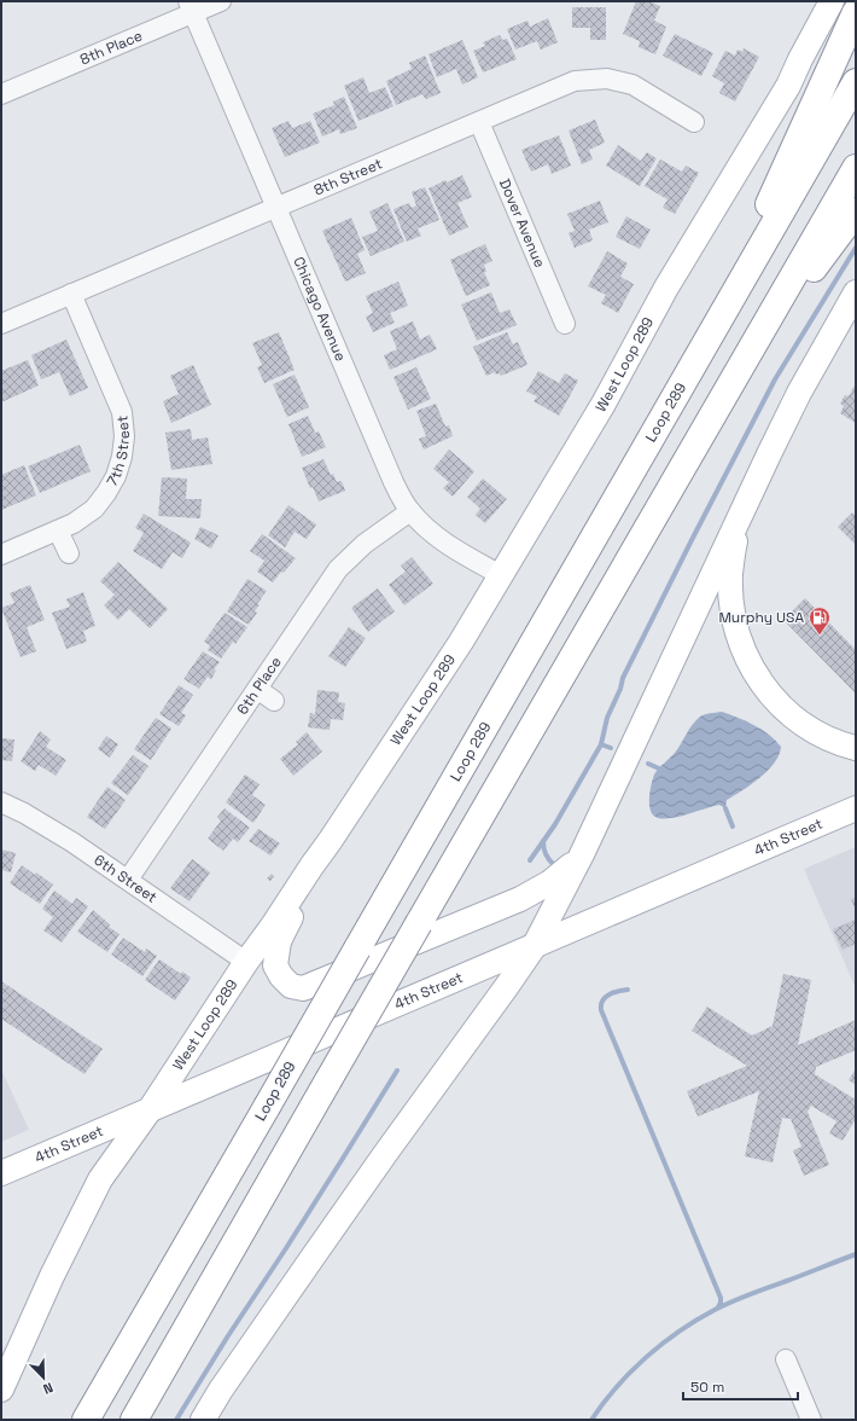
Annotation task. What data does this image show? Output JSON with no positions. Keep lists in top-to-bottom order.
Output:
{
  "streets": {
    "highway": ["Loop 289"],
    "main road": ["West Loop 289", "4th Street"],
    "street": [
      "8th Place",
      "8th Street",
      "Dover Avenue",
      "Chicago Avenue",
      "7th Street",
      "6th Place",
      "6th Street"
    ]
  },
  "crossings": [
    ["8th Place", "Chicago Avenue"],
    ["8th Street", "Dover Avenue"],
    ["8th Street", "Chicago Avenue"],
    ["8th Street", "7th Street"],
    ["Chicago Avenue", "West Loop 289"],
    ["Chicago Avenue", "6th Place"],
    ["West Loop 289", "4th Street"],
    ["West Loop 289", "6th Street"],
    ["6th Place", "6th Street"]
  ],
  "places": {
    "fuel station": ["Murphy USA"]
  },
  "scale_bar": "50 m",
  "north": "bottom right"
}
